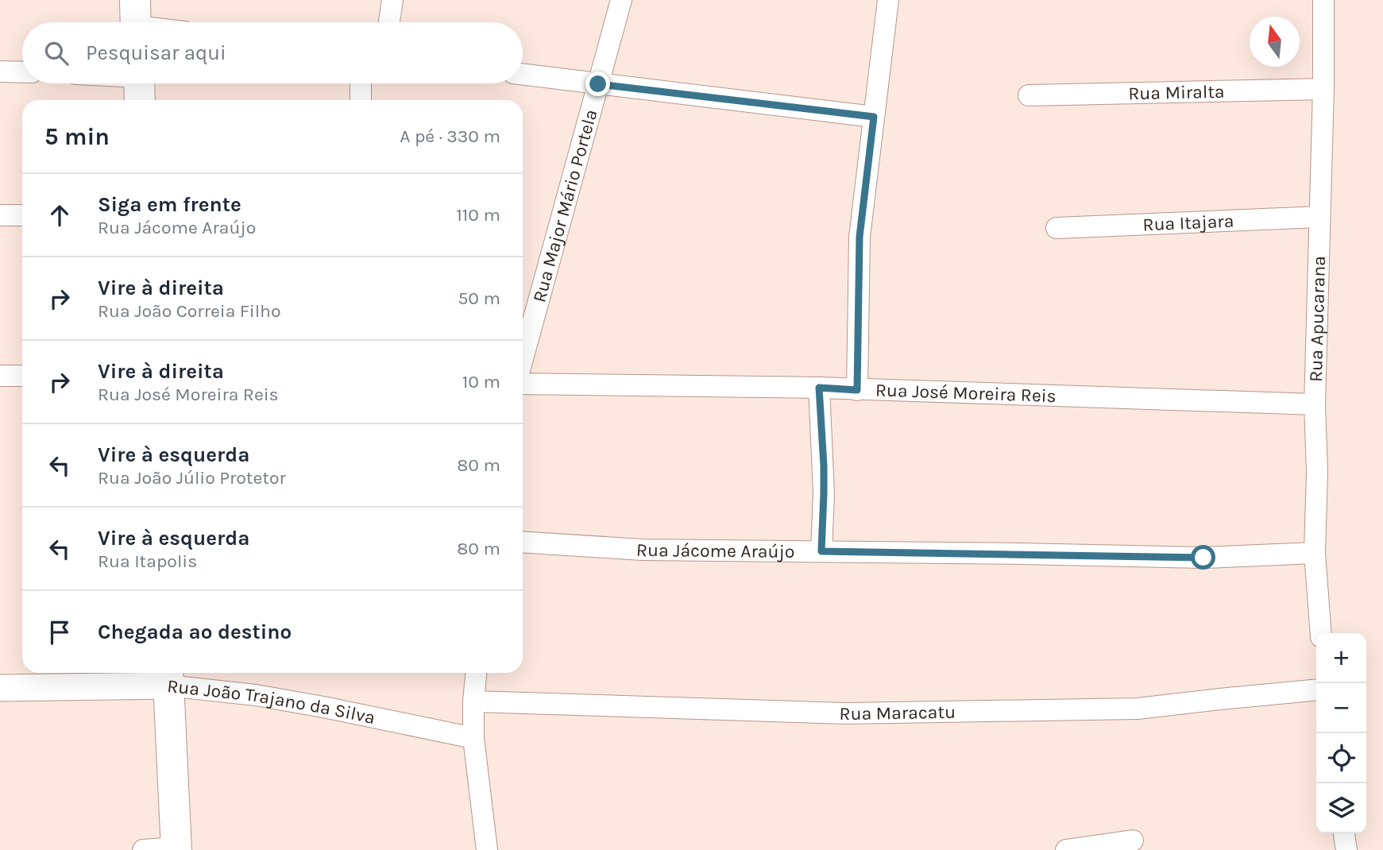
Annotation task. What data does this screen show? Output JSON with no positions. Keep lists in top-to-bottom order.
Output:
{
  "streets": {
    "street": [
      "Rua Miralta",
      "Rua Major Mário Portela",
      "Rua Itajara",
      "Rua Apucarana",
      "Rua José Moreira Reis",
      "Rua Jácome Araújo",
      "Rua João Trajano da Silva",
      "Rua Maracatu"
    ]
  },
  "crossings": [
    ["Rua Miralta", "Rua Apucarana"],
    ["Rua Itajara", "Rua Apucarana"],
    ["Rua Apucarana", "Rua José Moreira Reis"],
    ["Rua Apucarana", "Rua Jácome Araújo"]
  ],
  "north": "top",
  "page": {
    "search": "Pesquisar aqui",
    "heading": ["5 min", "A pé · 330 m"],
    "list": [
      ["Siga em frente", "Rua Jácome Araújo", "110 m"],
      ["Vire à direita", "Rua João Correia Filho", "50 m"],
      ["Vire à direita", "Rua José Moreira Reis", "10 m"],
      ["Vire à esquerda", "Rua João Júlio Protetor", "80 m"],
      ["Vire à esquerda", "Rua Itapolis", "80 m"],
      "Chegada ao destino"
    ],
    "map_buttons": ["+", "−"]
  }
}
